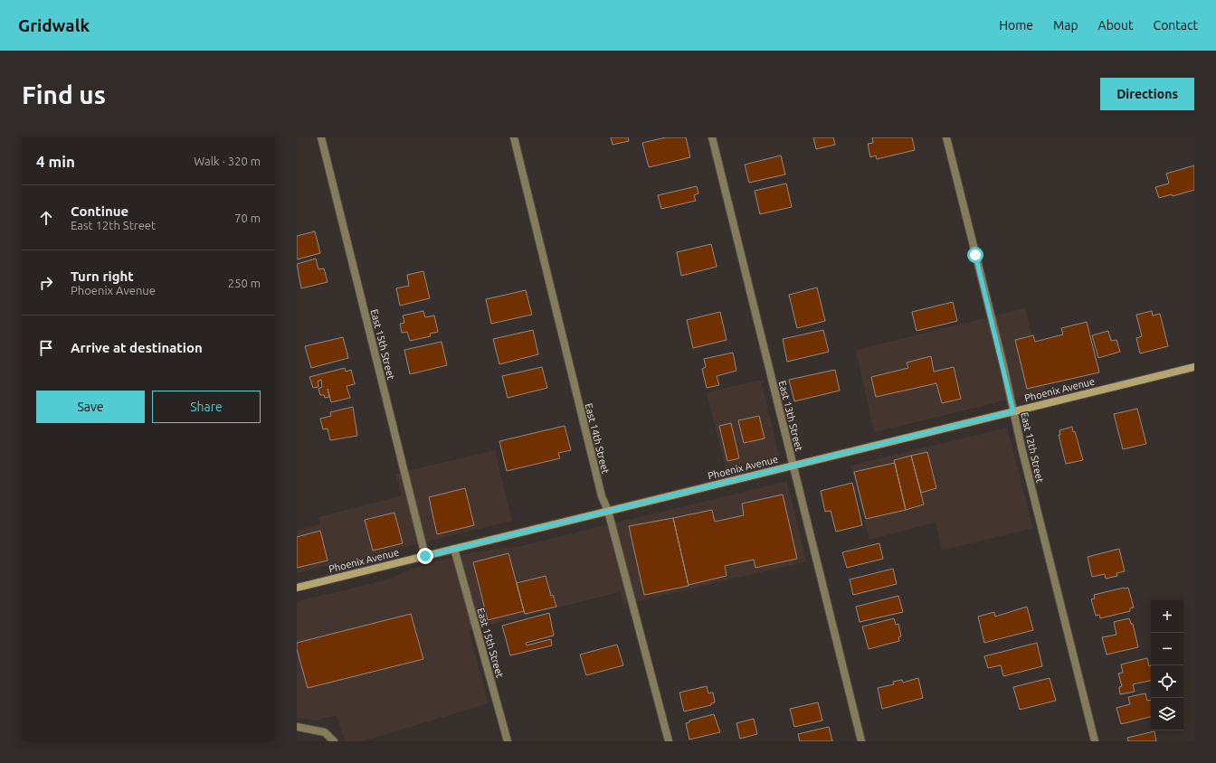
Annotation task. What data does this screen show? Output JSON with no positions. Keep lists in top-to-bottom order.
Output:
{
  "streets": {
    "street": [
      "East 15th Street",
      "Phoenix Avenue",
      "East 13th Street",
      "East 14th Street",
      "East 12th Street"
    ]
  },
  "crossings": [
    ["East 15th Street", "Phoenix Avenue"],
    ["Phoenix Avenue", "East 13th Street"],
    ["Phoenix Avenue", "East 14th Street"],
    ["Phoenix Avenue", "East 12th Street"]
  ],
  "page": {
    "header": "Gridwalk",
    "nav": [
      "Home",
      "Map",
      "About",
      "Contact"
    ],
    "buttons": [
      "Directions",
      ["Save", "Share"]
    ],
    "title": "Find us",
    "heading": ["4 min", "Walk · 320 m"],
    "list": [
      ["Continue", "East 12th Street", "70 m"],
      ["Turn right", "Phoenix Avenue", "250 m"],
      "Arrive at destination"
    ],
    "map_buttons": ["+", "−"]
  }
}
